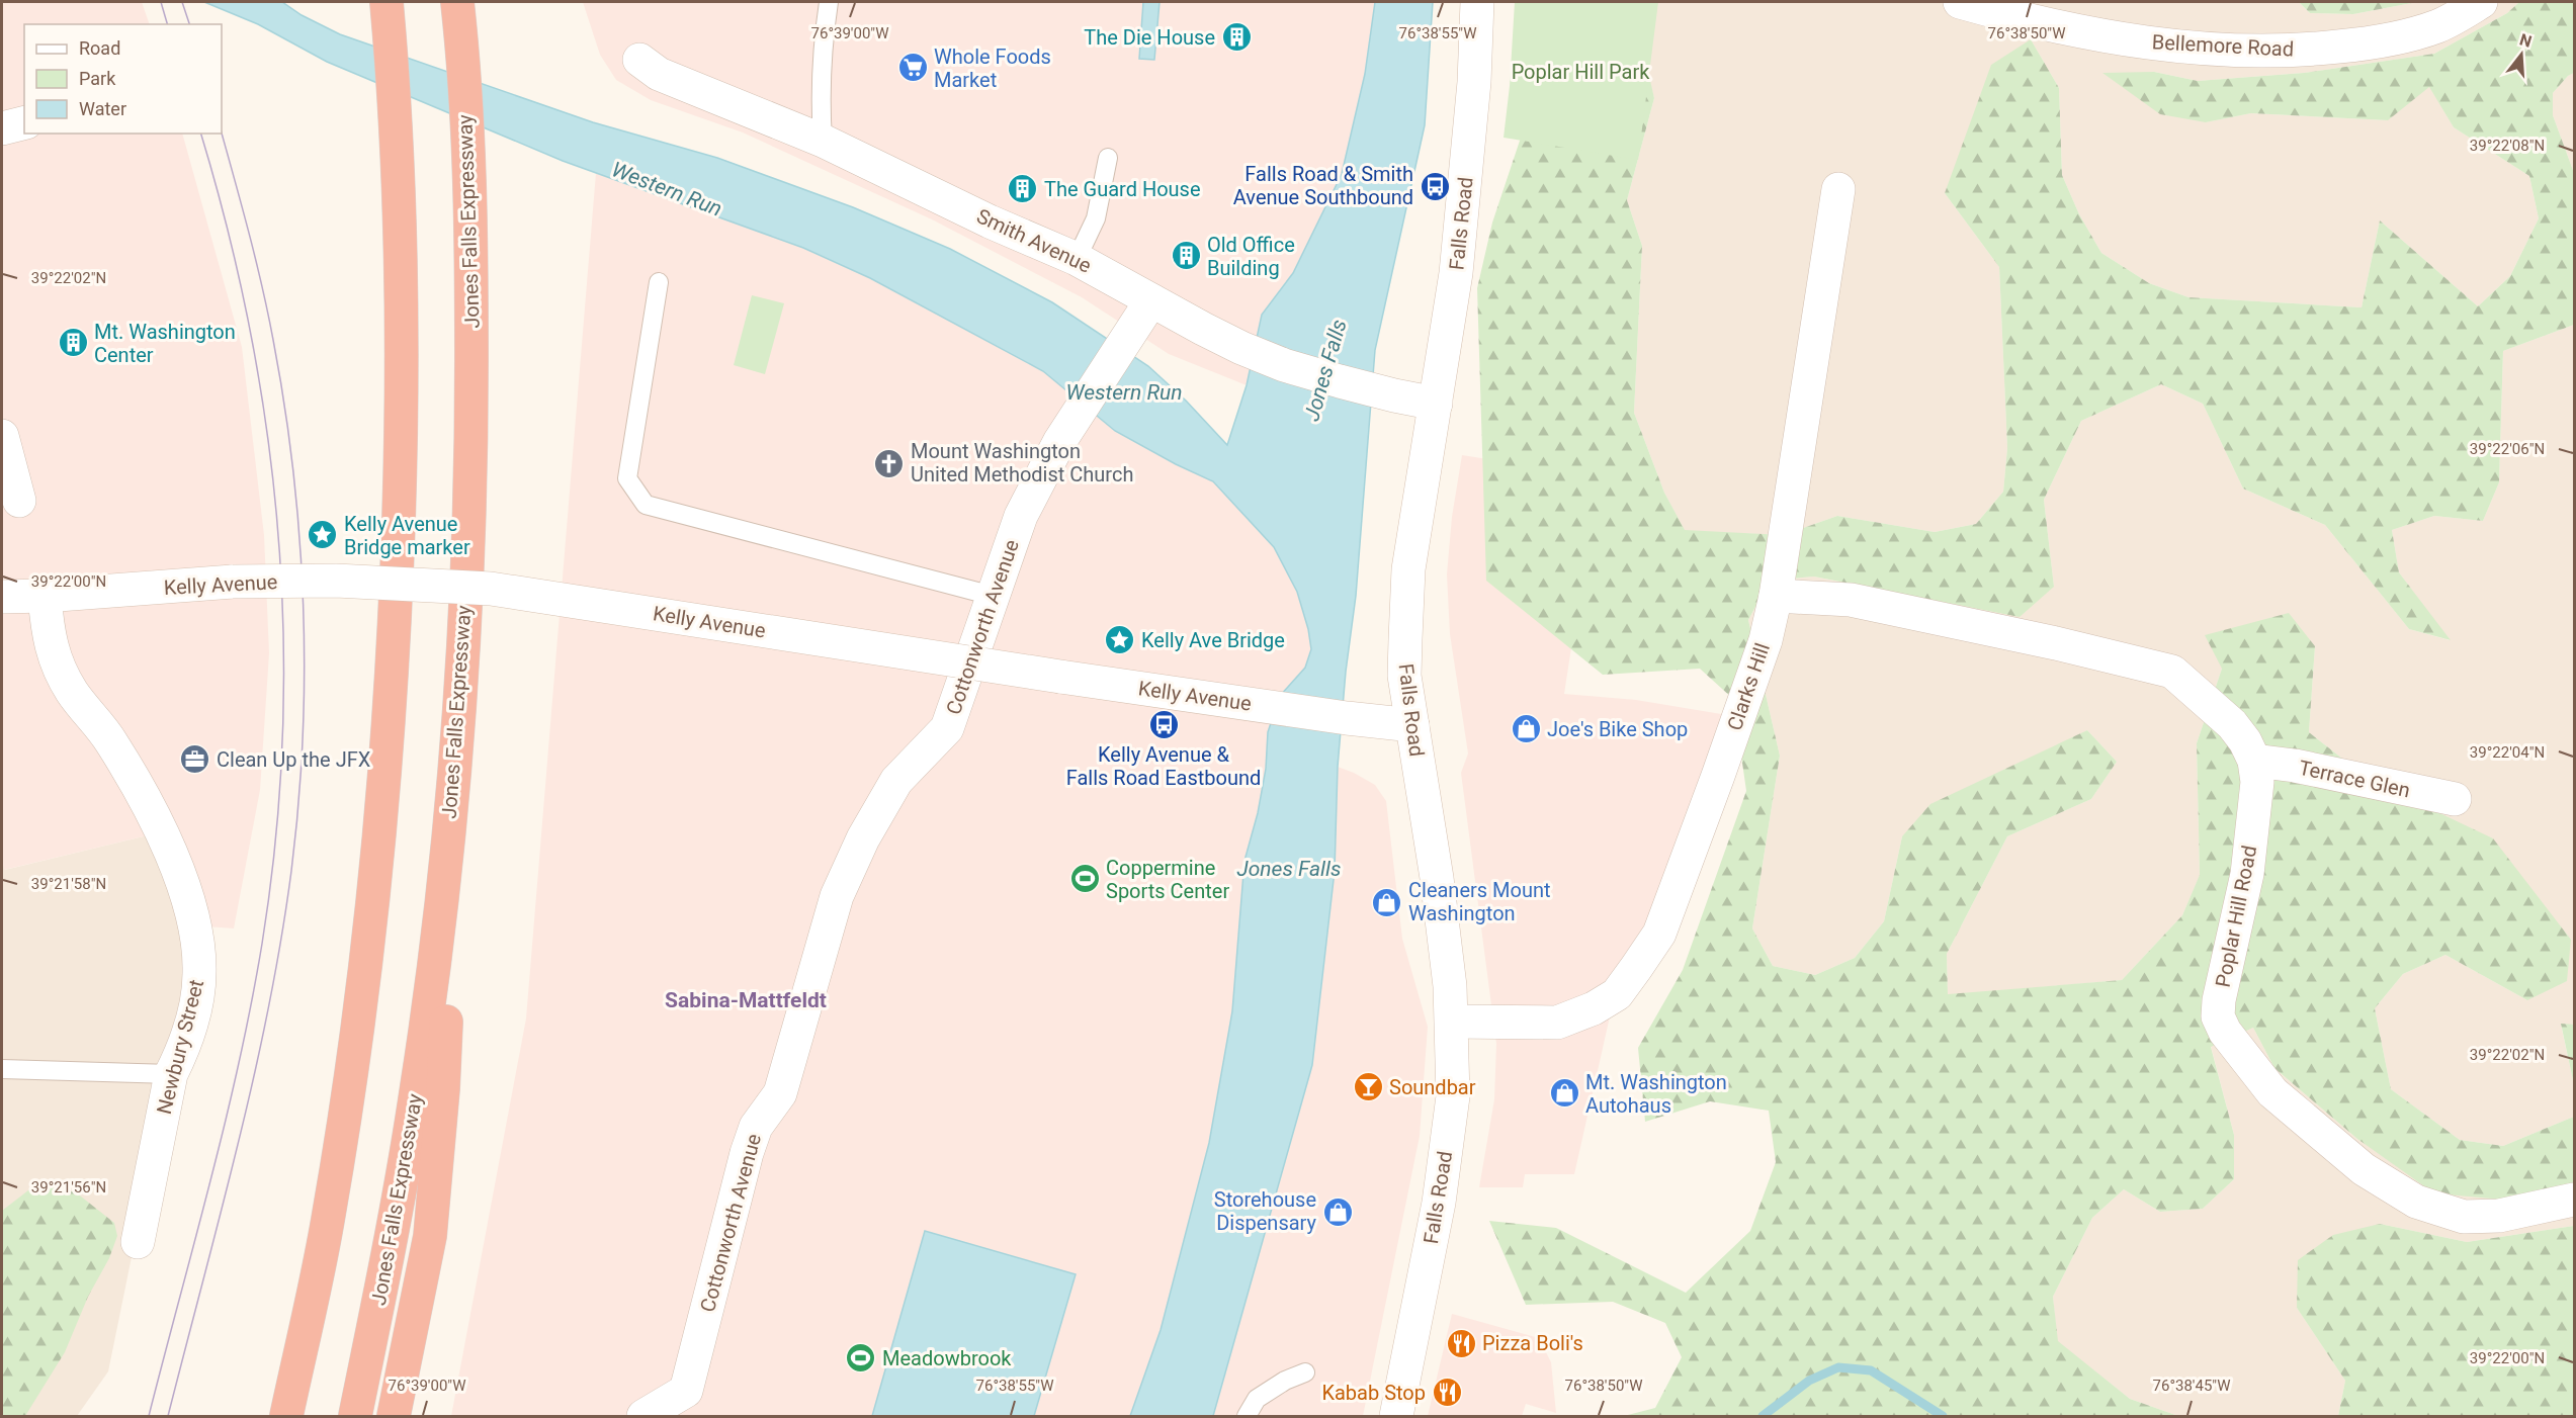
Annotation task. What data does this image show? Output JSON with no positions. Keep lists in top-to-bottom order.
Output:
{
  "streets": {
    "highway": ["Jones Falls Expressway"],
    "street": [
      "Bellemore Road",
      "Falls Road",
      "Smith Avenue",
      "Kelly Avenue",
      "Cottonworth Avenue",
      "Clarks Hill",
      "Terrace Glen",
      "Poplar Hill Road",
      "Newbury Street"
    ]
  },
  "crossings": [
    ["Falls Road", "Smith Avenue"],
    ["Falls Road", "Kelly Avenue"],
    ["Falls Road", "Clarks Hill"],
    ["Smith Avenue", "Cottonworth Avenue"],
    ["Kelly Avenue", "Newbury Street"],
    ["Clarks Hill", "Poplar Hill Road"],
    ["Terrace Glen", "Poplar Hill Road"]
  ],
  "districts": ["Sabina-Mattfeldt"],
  "water": ["Western Run", "Jones Falls"],
  "parks": ["Poplar Hill Park"],
  "places": {
    "building": [
      "The Die House",
      "The Guard House",
      "Old Office Building",
      "Mt. Washington Center"
    ],
    "supermarket": ["Whole Foods Market"],
    "bus stop": ["Falls Road & Smith Avenue Southbound", "Kelly Avenue & Falls Road Eastbound"],
    "church": ["Mount Washington United Methodist Church"],
    "place": ["Kelly Avenue Bridge marker", "Kelly Ave Bridge"],
    "shop": [
      "Joe's Bike Shop",
      "Cleaners Mount Washington",
      "Mt. Washington Autohaus",
      "Storehouse Dispensary"
    ],
    "office": ["Clean Up the JFX"],
    "sports": ["Coppermine Sports Center", "Meadowbrook"],
    "bar": ["Soundbar"],
    "restaurant": ["Pizza Boli's", "Kabab Stop"]
  },
  "legend": ["Road", "Park", "Water"],
  "north": "top",
  "coordinates": [
    "76°39'00\"W",
    "76°38'55\"W",
    "76°38'50\"W",
    "39°22'08\"N",
    "39°22'02\"N",
    "39°22'06\"N",
    "39°22'00\"N",
    "39°22'04\"N",
    "39°21'58\"N",
    "39°21'56\"N",
    "76°38'45\"W"
  ]
}
